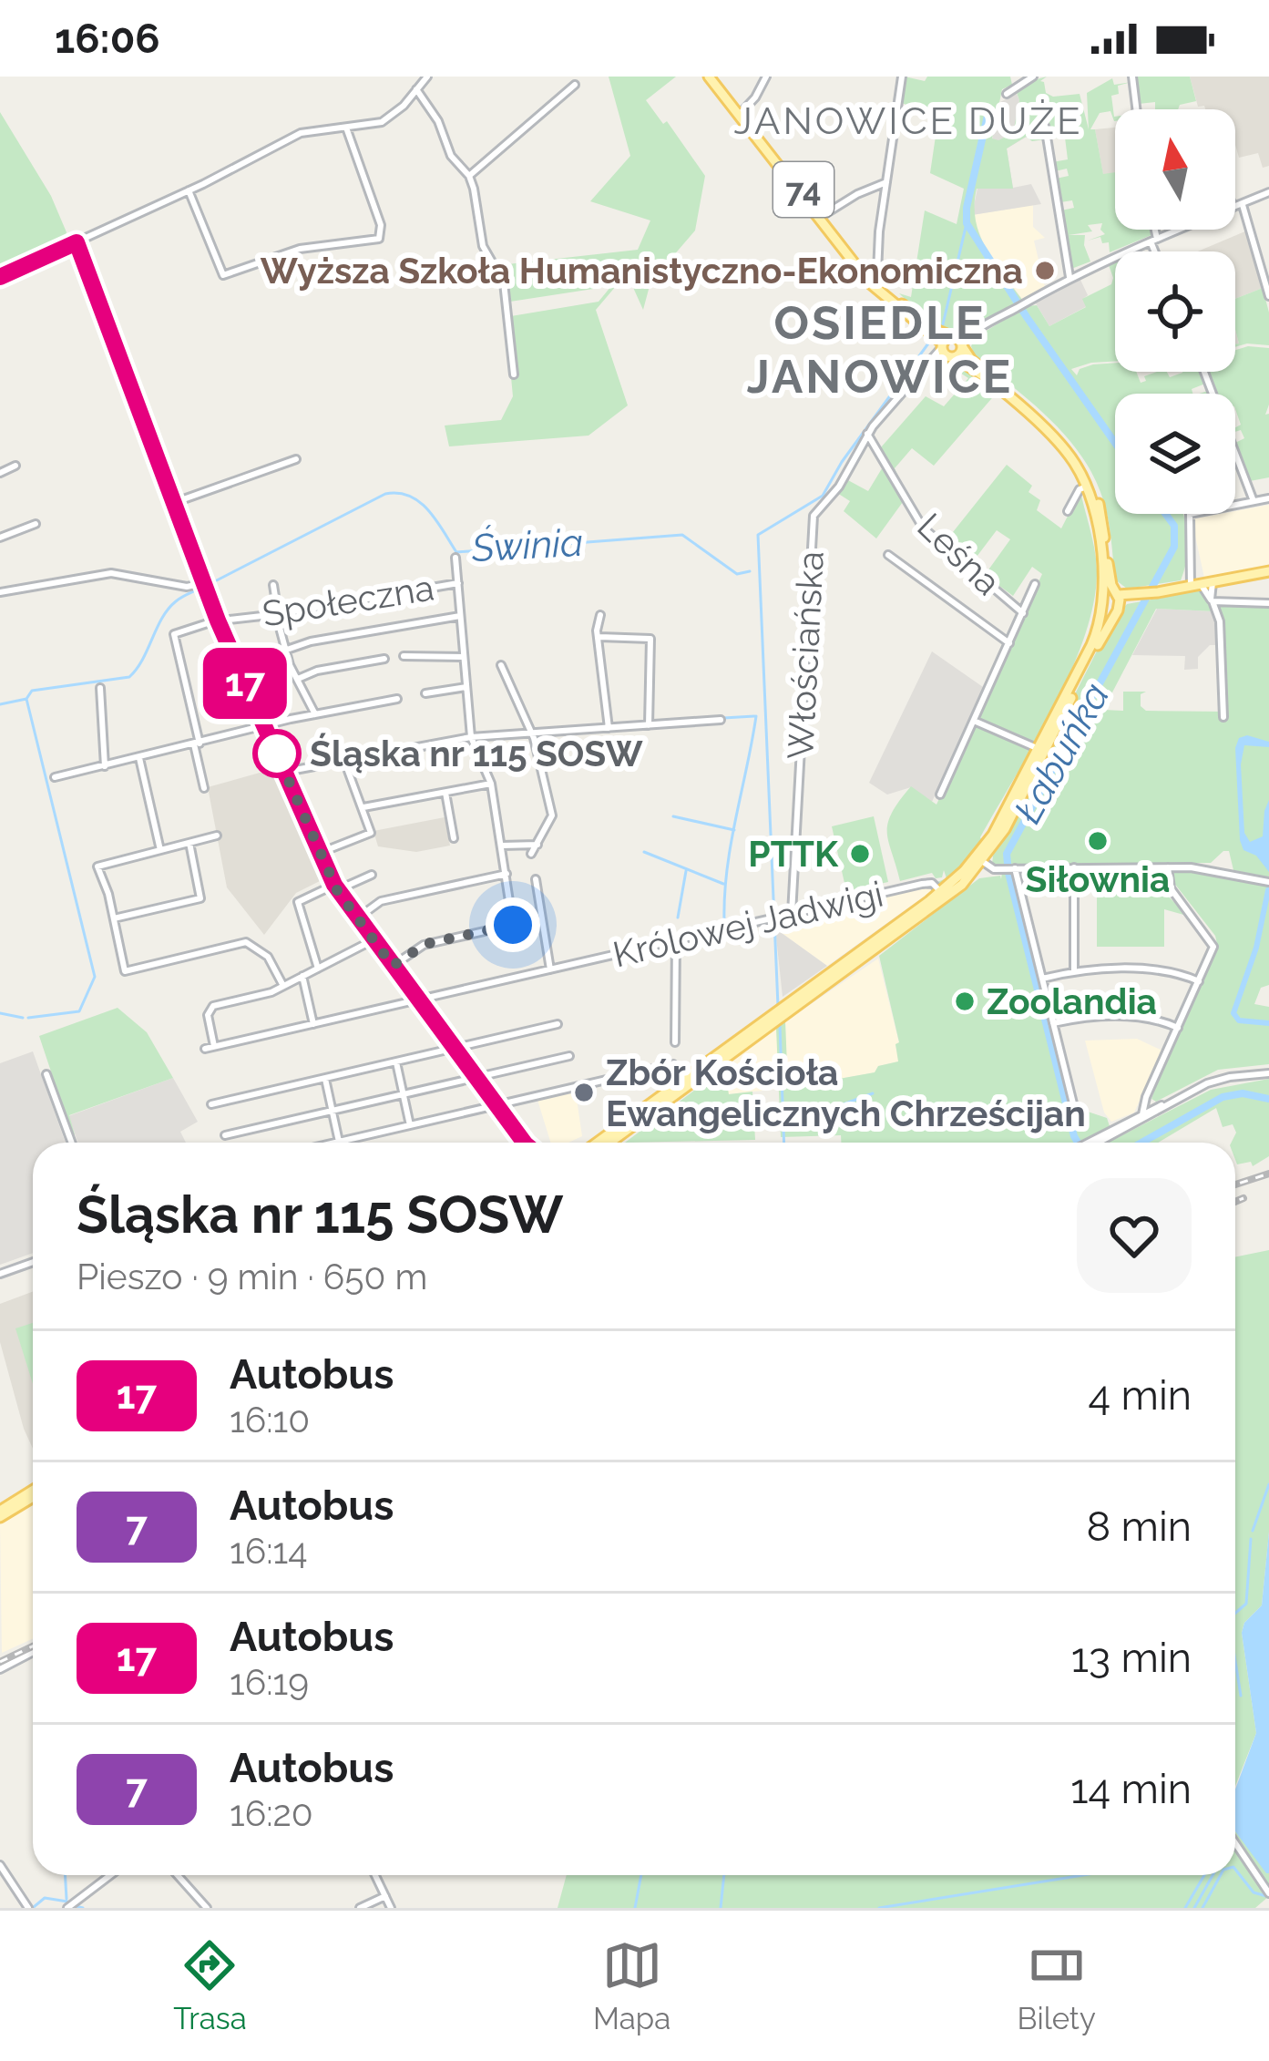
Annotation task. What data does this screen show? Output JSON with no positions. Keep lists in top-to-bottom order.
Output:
{
  "streets": {
    "main road": ["74"],
    "street": [
      "Leśna",
      "Społeczna",
      "Włościańska",
      "Królowej Jadwigi"
    ]
  },
  "crossings": [
    ["74", "Włościańska"],
    ["74", "Królowej Jadwigi"],
    ["Leśna", "Włościańska"],
    ["Włościańska", "Królowej Jadwigi"]
  ],
  "districts": ["JANOWICE DUŻE", "OSIEDLE JANOWICE"],
  "water": ["Świnia", "Łabuńka"],
  "places": [
    "Wyższa Szkoła Humanistyczno-Ekonomiczna",
    "Śląska nr 115 SOSW",
    "Siłownia",
    "PTTK",
    "Zoolandia",
    "Zbór Kościoła Ewangelicznych Chrześcijan"
  ],
  "lines": ["bus line 17"],
  "north": "top",
  "page": {
    "status": "16:06",
    "on_map": "17",
    "heading": ["Śląska nr 115 SOSW", "Pieszo · 9 min · 650 m"],
    "list": [
      {
        "mark": "17",
        "name": "Autobus",
        "note": "16:10",
        "value": "4 min"
      },
      {
        "mark": "7",
        "name": "Autobus",
        "note": "16:14",
        "value": "8 min"
      },
      {
        "mark": "17",
        "name": "Autobus",
        "note": "16:19",
        "value": "13 min"
      },
      {
        "mark": "7",
        "name": "Autobus",
        "note": "16:20",
        "value": "14 min"
      }
    ],
    "tabs": ["Trasa", "Mapa", "Bilety"]
  }
}
